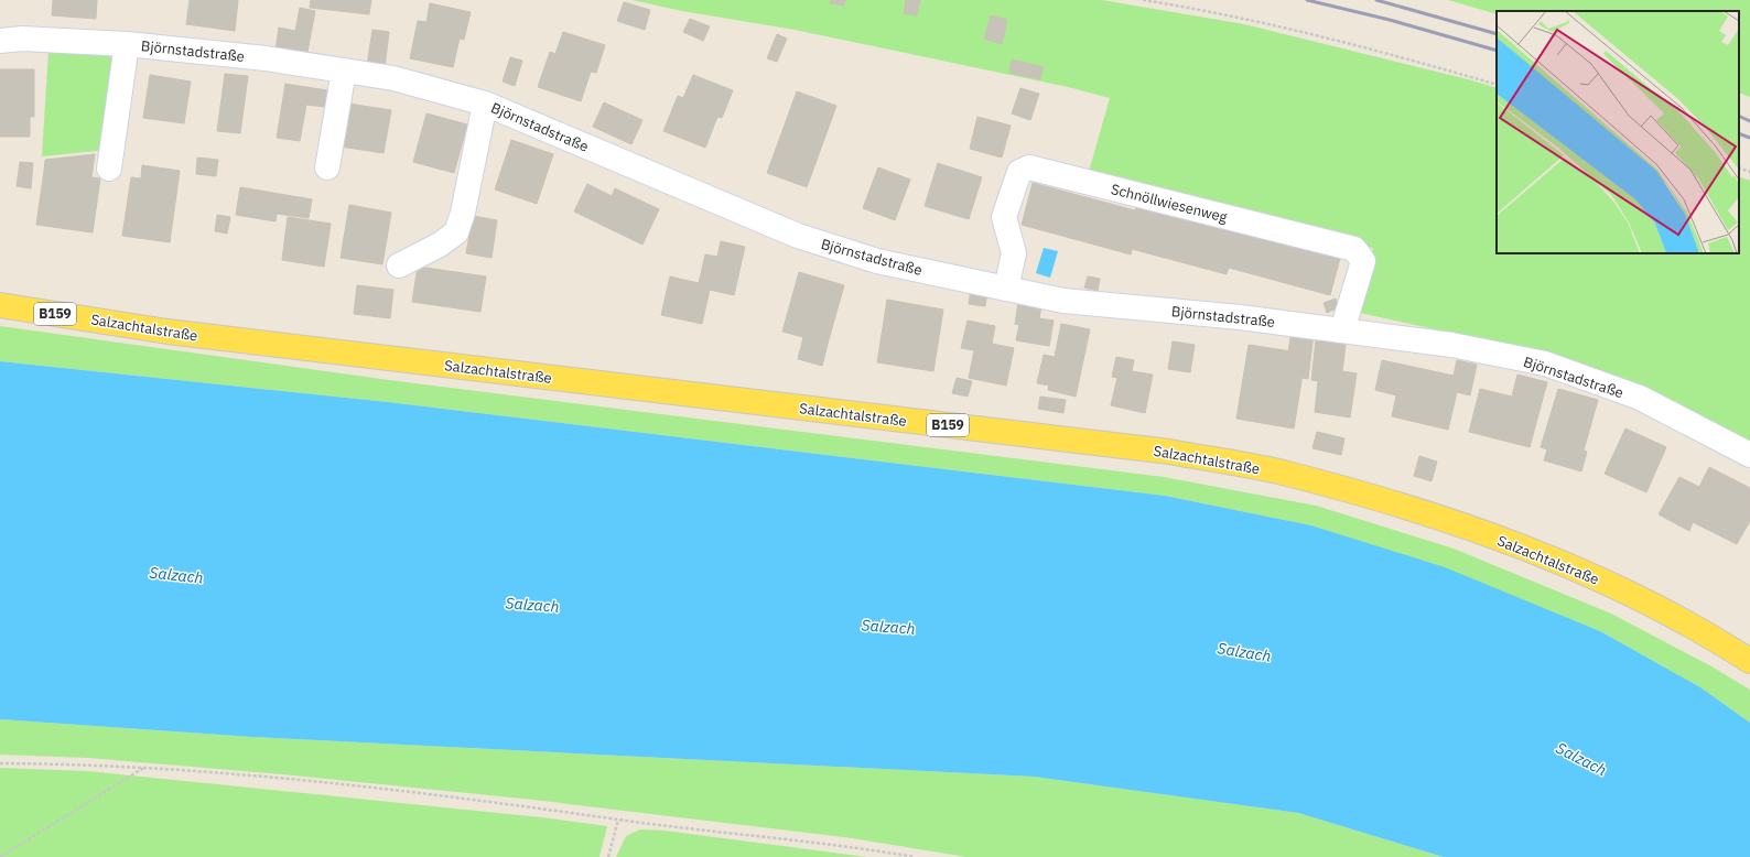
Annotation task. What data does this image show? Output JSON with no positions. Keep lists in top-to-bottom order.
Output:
{
  "streets": {
    "main road": ["B159", "Salzachtalstraße"],
    "street": ["Björnstadstraße", "Schnöllwiesenweg"]
  },
  "crossings": [
    ["Björnstadstraße", "Schnöllwiesenweg"]
  ],
  "water": ["Salzach"]
}
